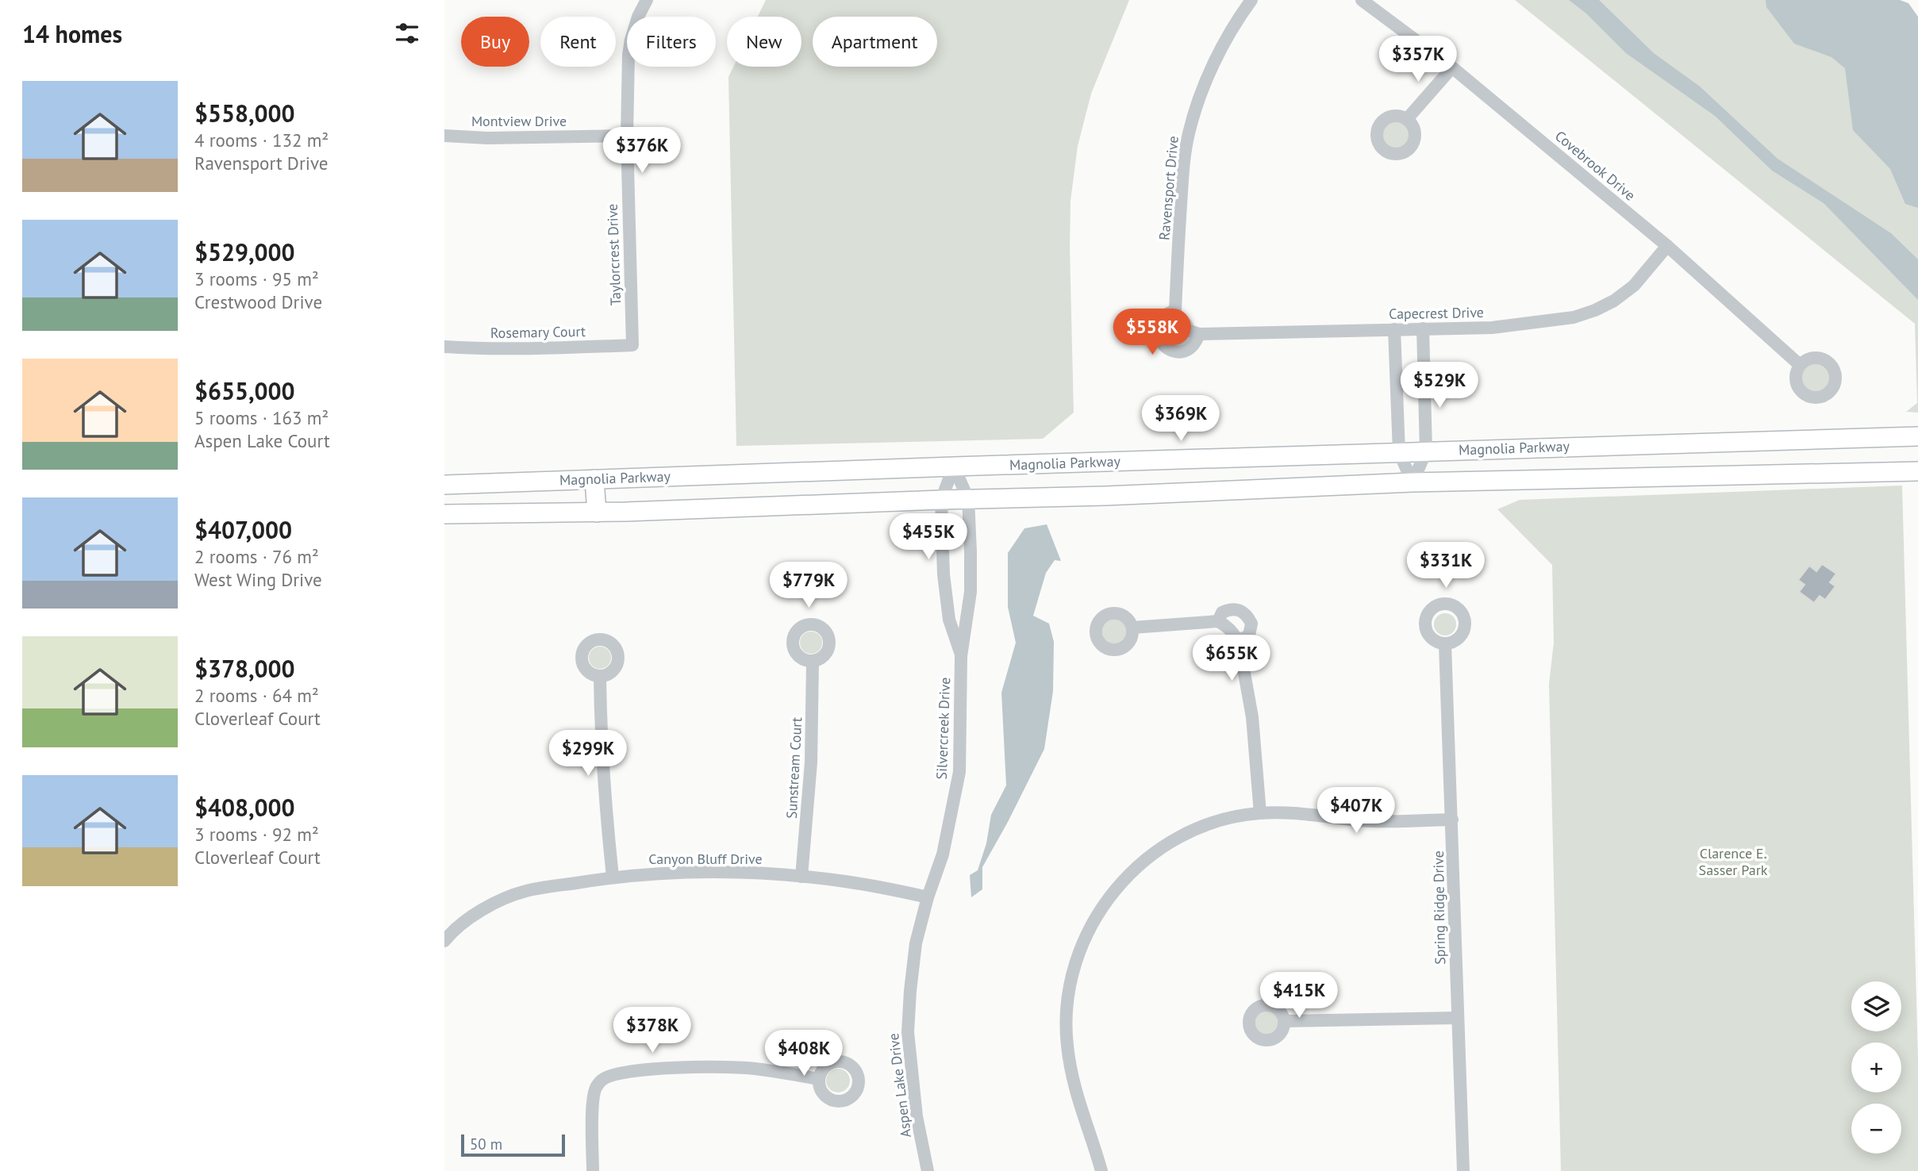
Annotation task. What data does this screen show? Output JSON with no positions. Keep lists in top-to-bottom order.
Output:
{
  "streets": {
    "main road": ["Magnolia Parkway"],
    "street": [
      "Montview Drive",
      "Covebrook Drive",
      "Ravensport Drive",
      "Taylorcrest Drive",
      "Capecrest Drive",
      "Rosemary Court",
      "Silvercreek Drive",
      "Sunstream Court",
      "Canyon Bluff Drive",
      "Spring Ridge Drive",
      "Aspen Lake Drive"
    ]
  },
  "crossings": [
    ["Montview Drive", "Taylorcrest Drive"],
    ["Covebrook Drive", "Capecrest Drive"],
    ["Ravensport Drive", "Capecrest Drive"],
    ["Taylorcrest Drive", "Rosemary Court"],
    ["Magnolia Parkway", "Silvercreek Drive"],
    ["Silvercreek Drive", "Canyon Bluff Drive"],
    ["Silvercreek Drive", "Aspen Lake Drive"],
    ["Sunstream Court", "Canyon Bluff Drive"],
    ["Canyon Bluff Drive", "Aspen Lake Drive"]
  ],
  "parks": ["Clarence E. Sasser Park"],
  "scale_bar": "50 m",
  "page": {
    "heading": "14 homes",
    "chip": [
      "Buy",
      "Rent",
      "Filters",
      "New",
      "Apartment"
    ],
    "price": [
      "$357K",
      "$376K",
      "$558K",
      "$529K",
      "$369K",
      "$455K",
      "$331K",
      "$779K",
      "$655K",
      "$299K",
      "$407K",
      "$415K",
      "$378K",
      "$408K"
    ],
    "list": [
      {
        "name": "$558,000",
        "note": "4 rooms · 132 m² · Ravensport Drive"
      },
      {
        "name": "$529,000",
        "note": "3 rooms · 95 m² · Crestwood Drive"
      },
      {
        "name": "$655,000",
        "note": "5 rooms · 163 m² · Aspen Lake Court"
      },
      {
        "name": "$407,000",
        "note": "2 rooms · 76 m² · West Wing Drive"
      },
      {
        "name": "$378,000",
        "note": "2 rooms · 64 m² · Cloverleaf Court"
      },
      {
        "name": "$408,000",
        "note": "3 rooms · 92 m² · Cloverleaf Court"
      }
    ],
    "map_buttons": ["+", "−"],
    "scale": "50 m"
  }
}
